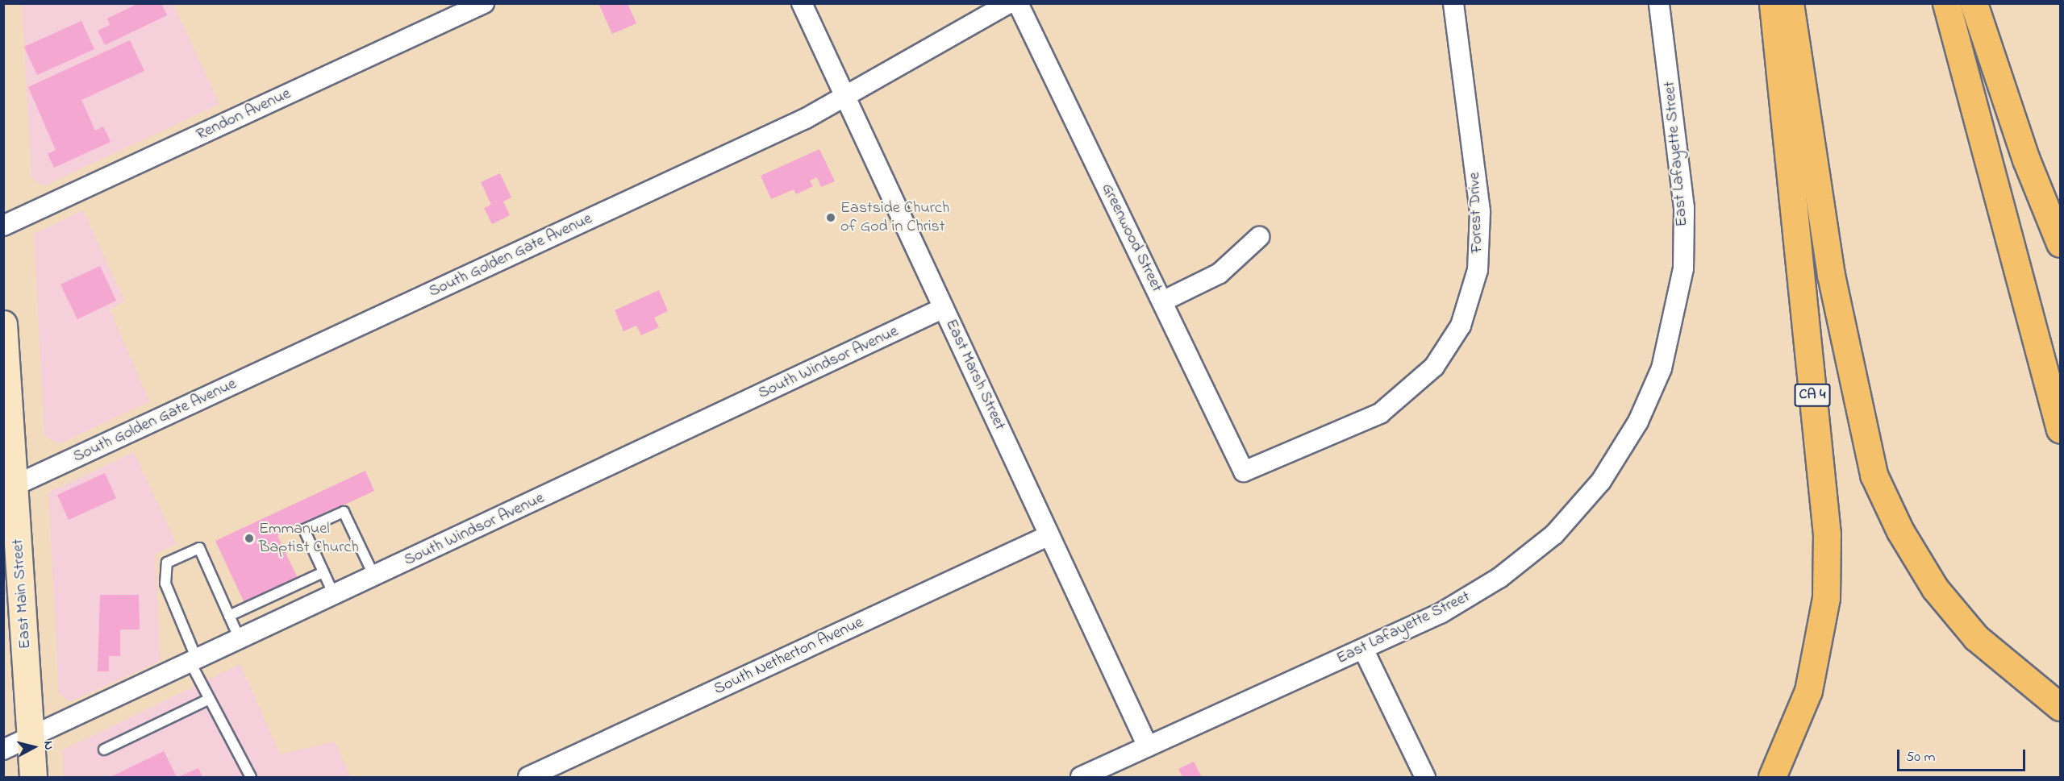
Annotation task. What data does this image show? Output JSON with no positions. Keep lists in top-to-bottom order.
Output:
{
  "streets": {
    "highway": ["CA 4"],
    "main road": ["East Main Street"],
    "street": [
      "Rendon Avenue",
      "East Lafayette Street",
      "Forest Drive",
      "Greenwood Street",
      "South Golden Gate Avenue",
      "South Windsor Avenue",
      "East Marsh Street",
      "South Netherton Avenue"
    ]
  },
  "crossings": [
    ["East Lafayette Street", "East Marsh Street"],
    ["Forest Drive", "Greenwood Street"],
    ["South Golden Gate Avenue", "East Marsh Street"],
    ["South Golden Gate Avenue", "East Main Street"],
    ["South Windsor Avenue", "East Marsh Street"],
    ["South Windsor Avenue", "East Main Street"],
    ["East Marsh Street", "South Netherton Avenue"]
  ],
  "places": ["Eastside Church of God in Christ", "Emmanuel Baptist Church"],
  "scale_bar": "50 m",
  "north": "right"
}
